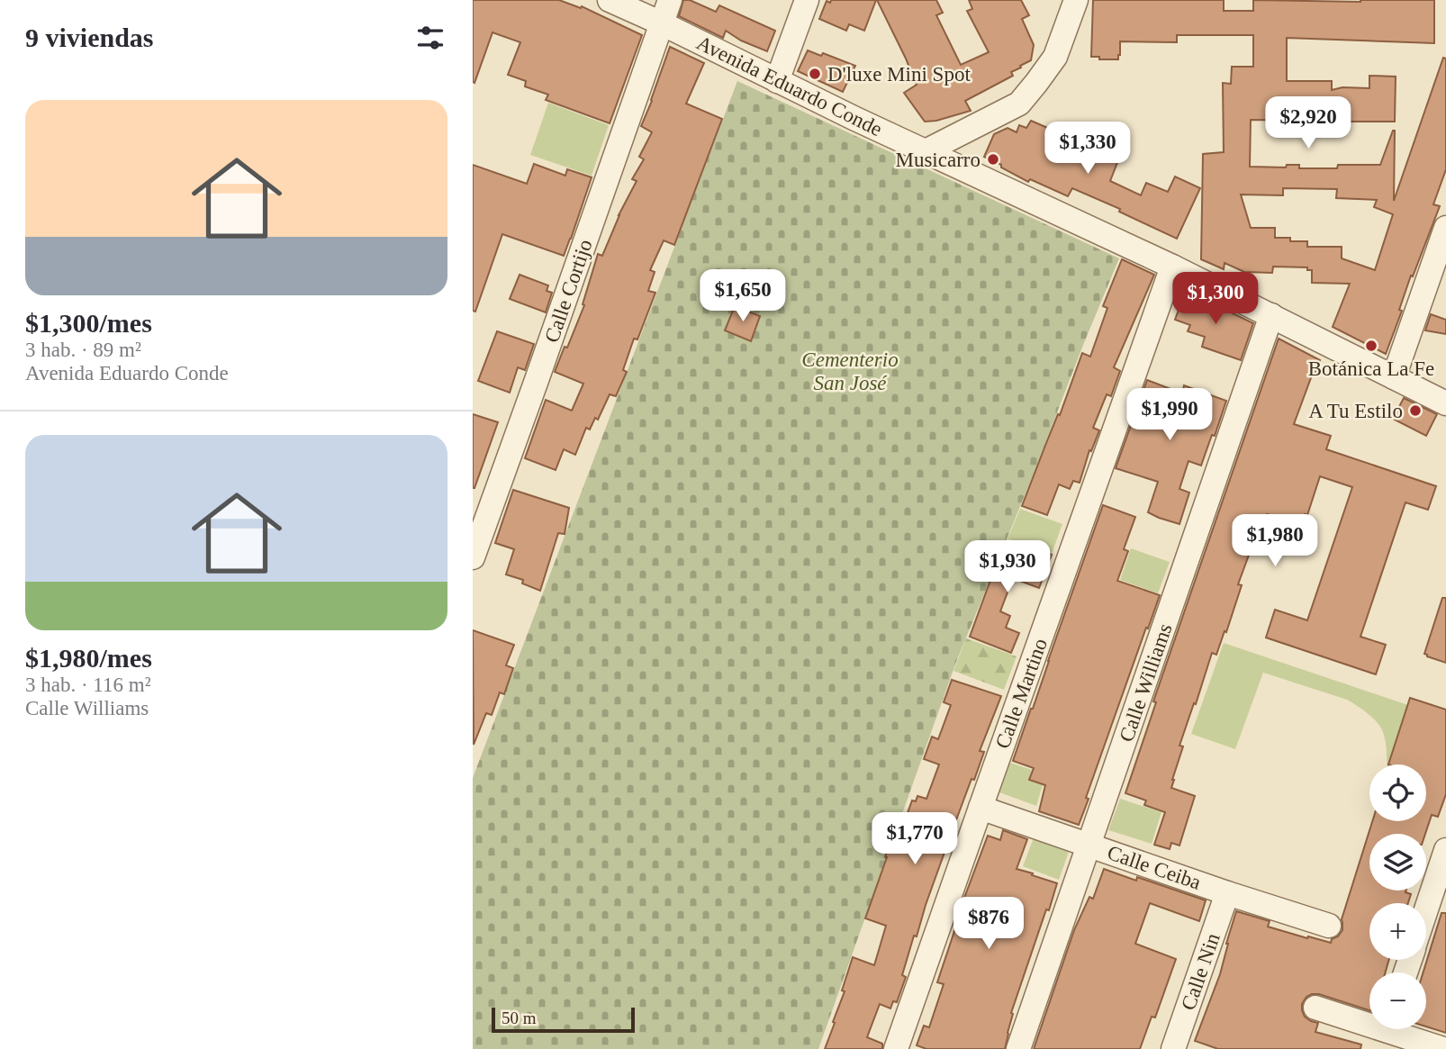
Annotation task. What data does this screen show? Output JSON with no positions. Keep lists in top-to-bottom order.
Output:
{
  "streets": {
    "street": [
      "Avenida Eduardo Conde",
      "Calle Cortijo",
      "Calle Williams",
      "Calle Martino",
      "Calle Ceiba",
      "Calle Nin"
    ]
  },
  "crossings": [
    ["Avenida Eduardo Conde", "Calle Cortijo"],
    ["Avenida Eduardo Conde", "Calle Williams"],
    ["Avenida Eduardo Conde", "Calle Martino"],
    ["Calle Williams", "Calle Ceiba"],
    ["Calle Martino", "Calle Ceiba"],
    ["Calle Ceiba", "Calle Nin"]
  ],
  "parks": ["Cementerio San José"],
  "places": [
    "D'luxe Mini Spot",
    "Musicarro",
    "Botánica La Fe",
    "A Tu Estilo"
  ],
  "scale_bar": "50 m",
  "page": {
    "heading": "9 viviendas",
    "list": [
      {
        "name": "$1,300/mes",
        "note": "3 hab. · 89 m² · Avenida Eduardo Conde"
      },
      {
        "name": "$1,980/mes",
        "note": "3 hab. · 116 m² · Calle Williams"
      }
    ],
    "price": [
      "$2,920",
      "$1,330",
      "$1,650",
      "$1,300",
      "$1,990",
      "$1,980",
      "$1,930",
      "$1,770",
      "$876"
    ],
    "map_buttons": ["+", "−"],
    "scale": "50 m"
  }
}
